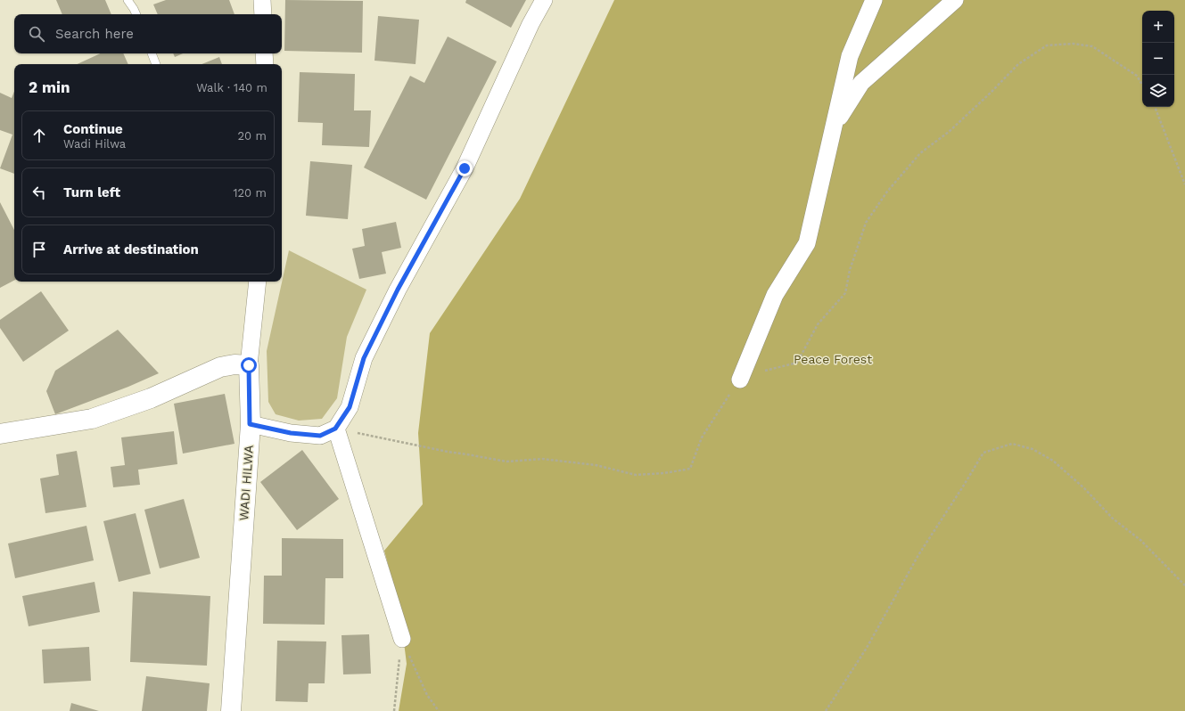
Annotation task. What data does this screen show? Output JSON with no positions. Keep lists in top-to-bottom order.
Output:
{
  "streets": {
    "street": ["WADI HILWA"]
  },
  "parks": ["Peace Forest"],
  "page": {
    "map_buttons": ["+", "−"],
    "search": "Search here",
    "heading": ["2 min", "Walk · 140 m"],
    "list": [
      ["Continue", "Wadi Hilwa", "20 m"],
      ["Turn left", "120 m"],
      "Arrive at destination"
    ]
  }
}
